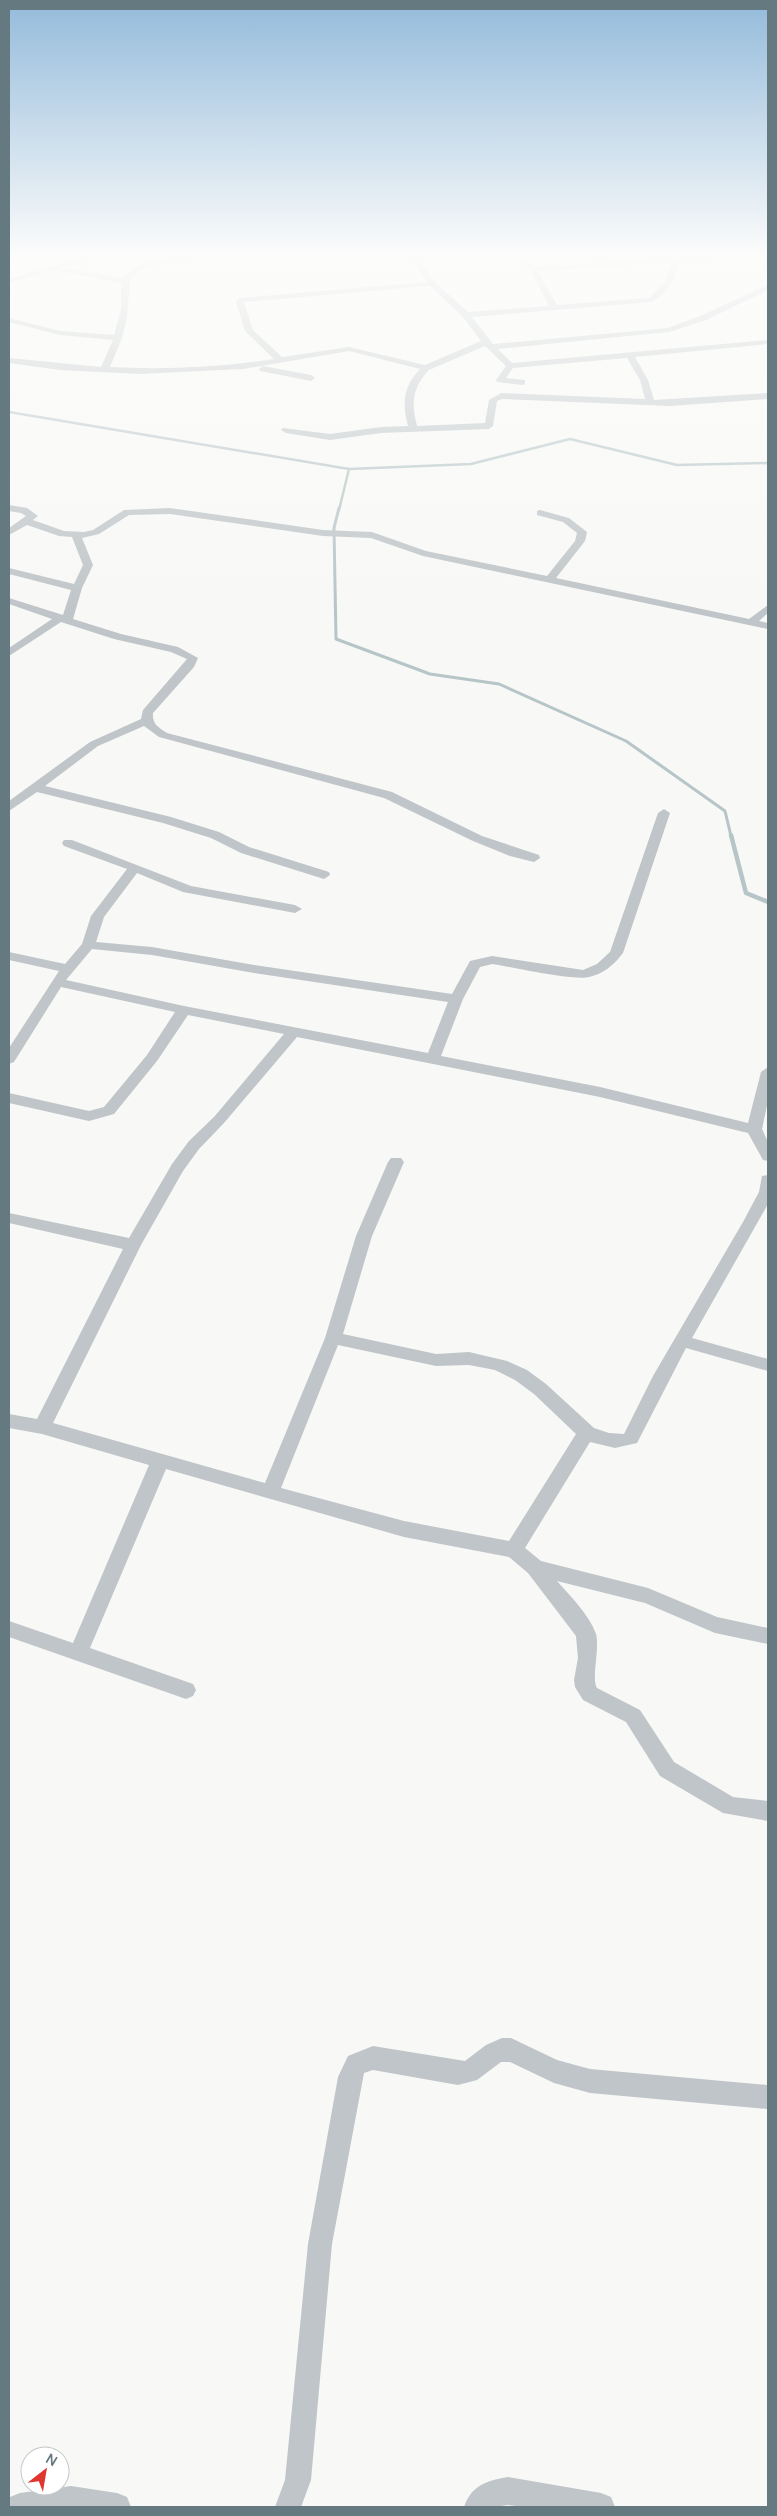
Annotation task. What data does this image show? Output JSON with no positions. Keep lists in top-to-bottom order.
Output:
{
  "north": "top right"
}
